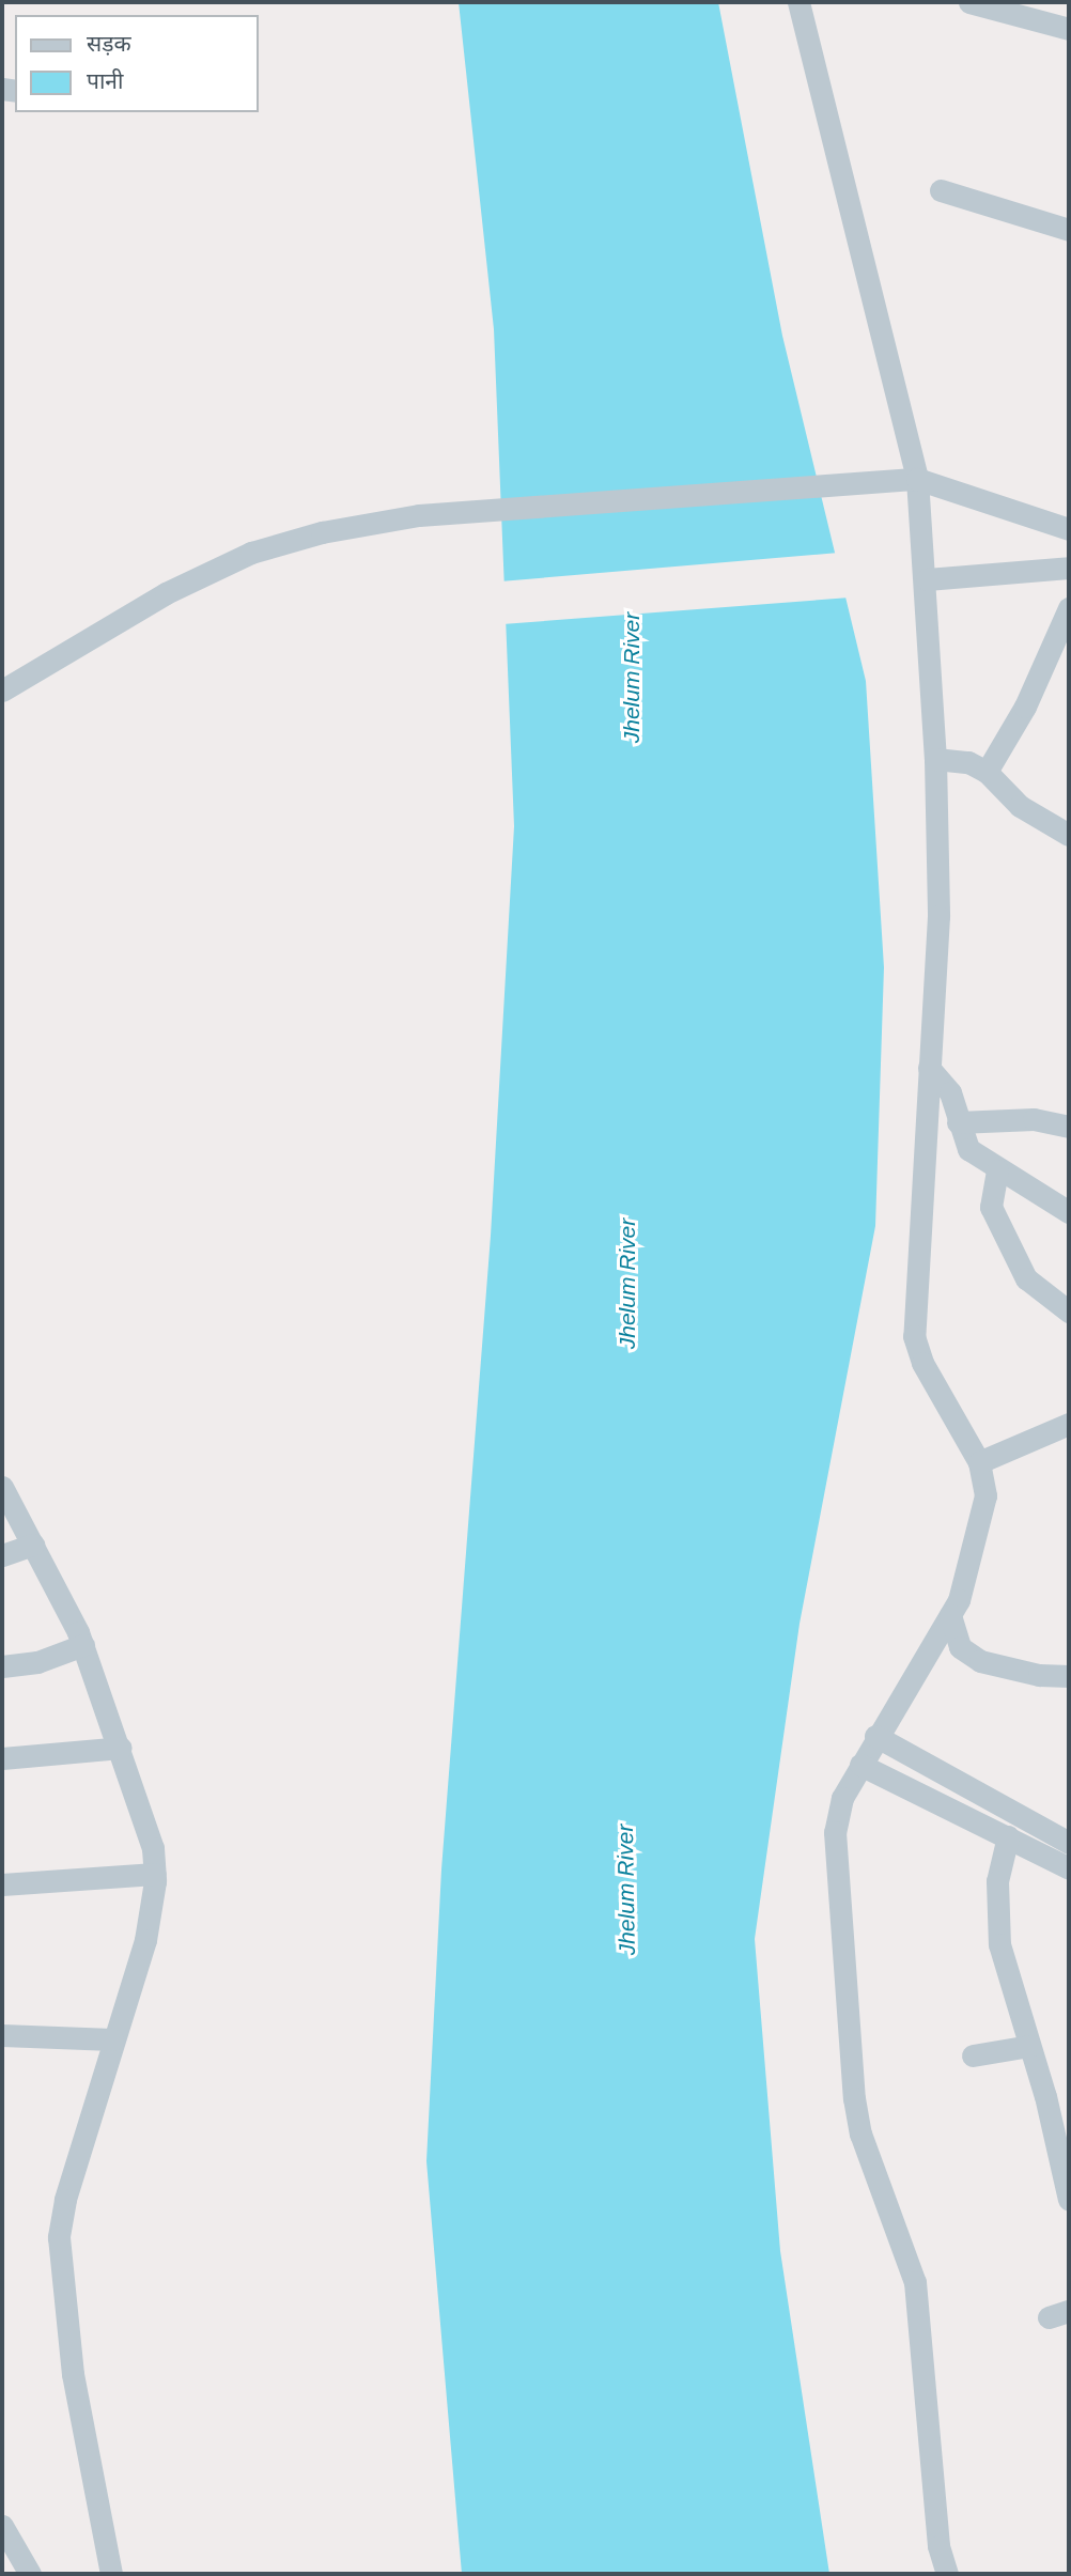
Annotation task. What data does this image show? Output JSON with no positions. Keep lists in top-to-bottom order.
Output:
{
  "water": ["Jhelum River"],
  "legend": ["सड़क", "पानी"]
}
